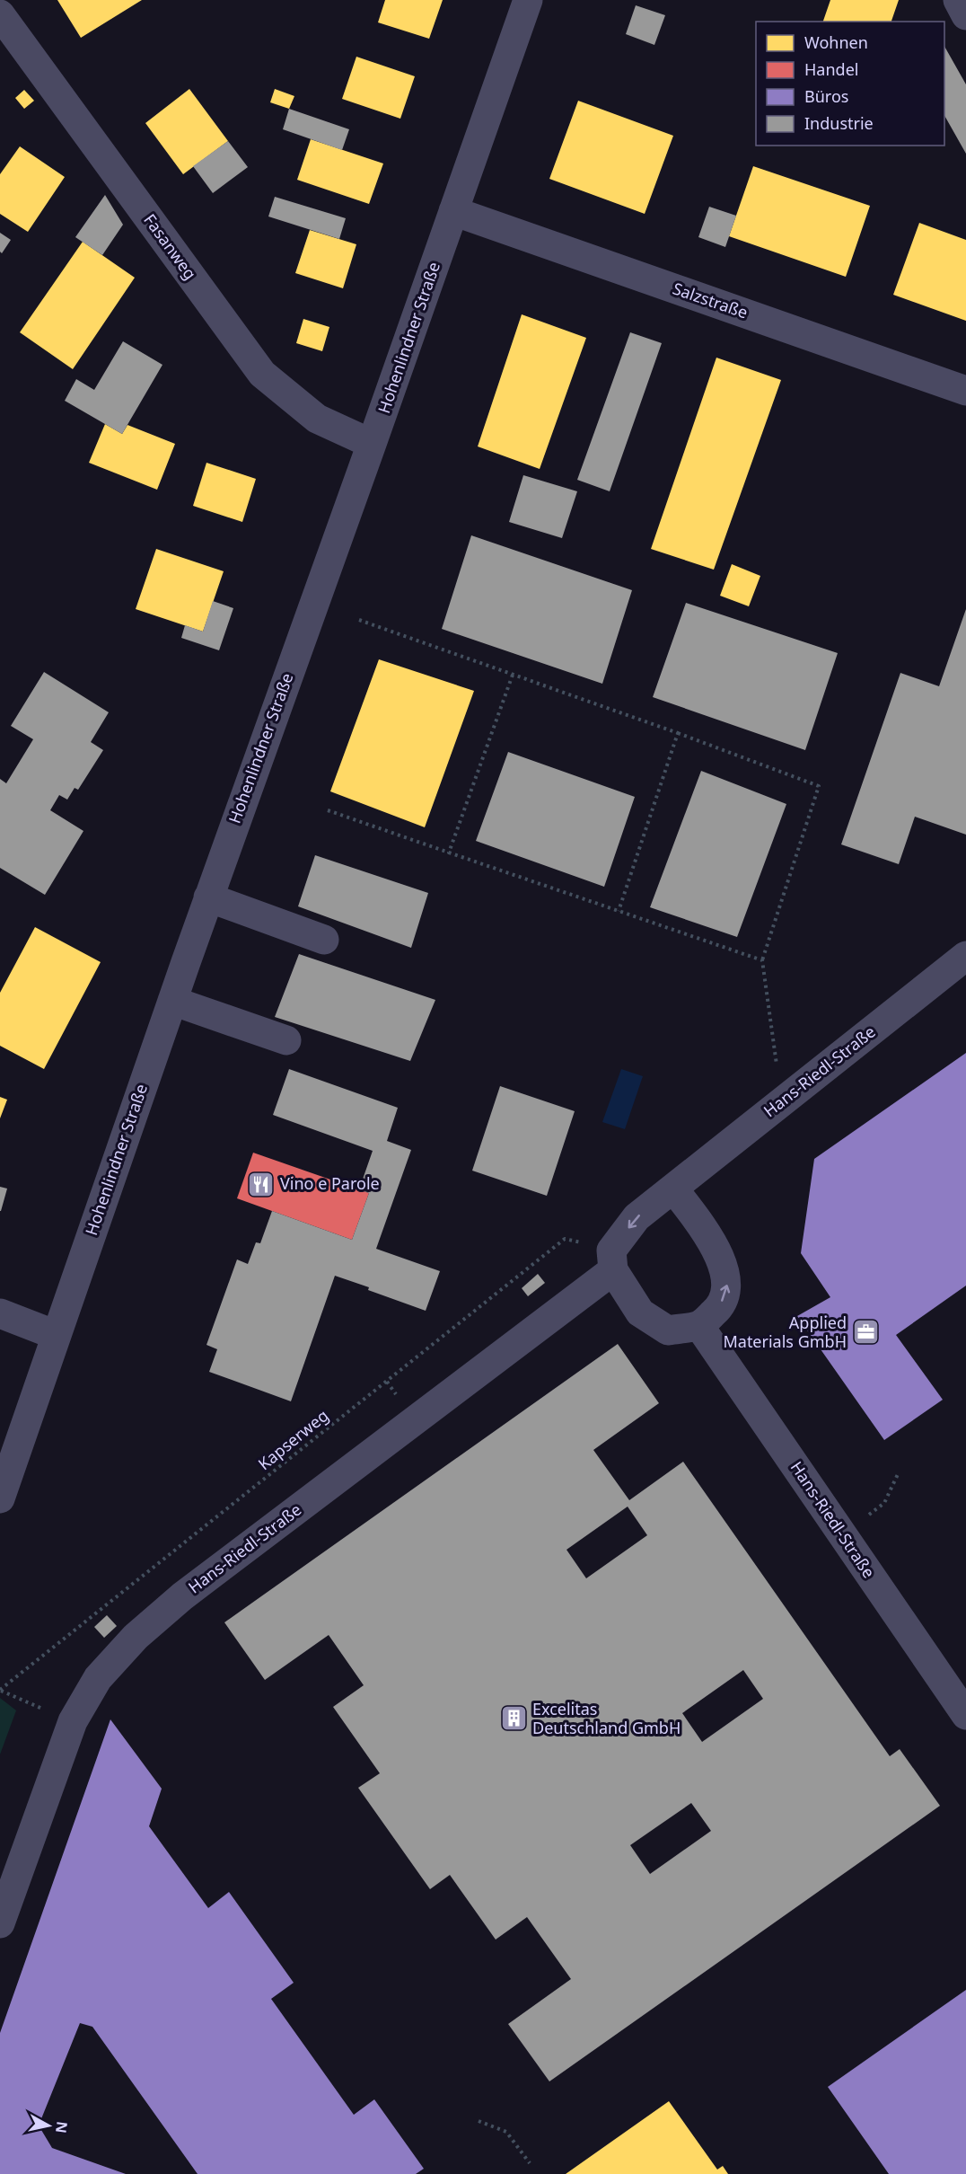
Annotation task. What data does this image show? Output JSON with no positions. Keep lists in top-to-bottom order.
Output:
{
  "streets": {
    "street": [
      "Fasanweg",
      "Salzstraße",
      "Hohenlindner Straße",
      "Hans-Riedl-Straße"
    ],
    "path": ["Kapserweg"]
  },
  "crossings": [
    ["Fasanweg", "Hohenlindner Straße"],
    ["Salzstraße", "Hohenlindner Straße"],
    ["Hans-Riedl-Straße", "Kapserweg"]
  ],
  "places": {
    "restaurant": ["Vino e Parole"],
    "office": ["Applied Materials GmbH"],
    "building": ["Excelitas Deutschland GmbH"]
  },
  "legend": [
    "Wohnen",
    "Handel",
    "Büros",
    "Industrie"
  ],
  "north": "right"
}
